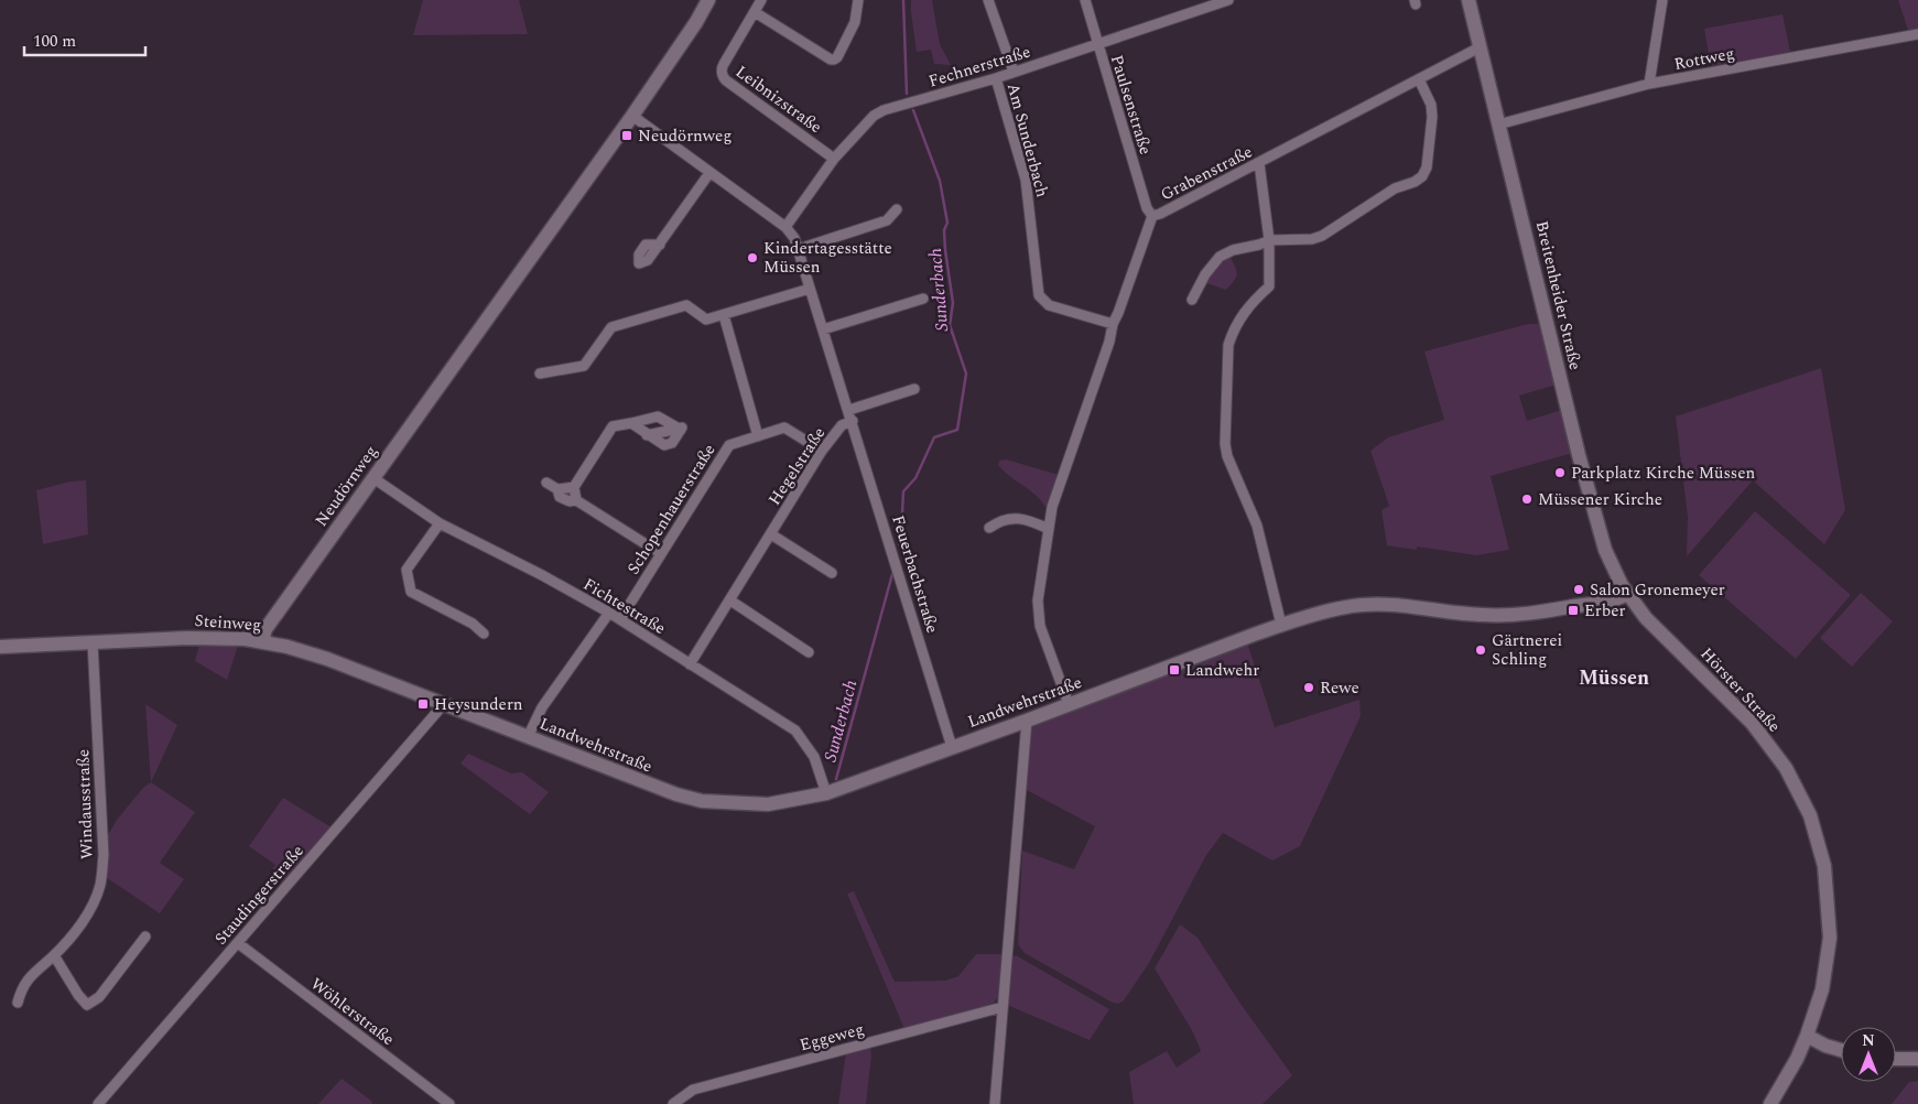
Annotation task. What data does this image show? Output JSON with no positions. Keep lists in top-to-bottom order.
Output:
{
  "streets": {
    "street": [
      "Rottweg",
      "Fechnerstraße",
      "Leibnizstraße",
      "Paulsenstraße",
      "Am Sunderbach",
      "Grabenstraße",
      "Breitenheider Straße",
      "Hegelstraße",
      "Neudörnweg",
      "Schopenhauerstraße",
      "Feuerbachstraße",
      "Fichtestraße",
      "Steinweg",
      "Hörster Straße",
      "Landwehrstraße",
      "Windausstraße",
      "Staudingerstraße",
      "Wöhlerstraße",
      "Eggeweg"
    ]
  },
  "crossings": [
    ["Rottweg", "Breitenheider Straße"],
    ["Fechnerstraße", "Leibnizstraße"],
    ["Fechnerstraße", "Paulsenstraße"],
    ["Fechnerstraße", "Am Sunderbach"],
    ["Fechnerstraße", "Feuerbachstraße"],
    ["Paulsenstraße", "Grabenstraße"],
    ["Am Sunderbach", "Grabenstraße"],
    ["Grabenstraße", "Breitenheider Straße"],
    ["Grabenstraße", "Landwehrstraße"],
    ["Breitenheider Straße", "Hörster Straße"],
    ["Breitenheider Straße", "Landwehrstraße"],
    ["Hegelstraße", "Schopenhauerstraße"],
    ["Hegelstraße", "Feuerbachstraße"],
    ["Hegelstraße", "Fichtestraße"],
    ["Neudörnweg", "Feuerbachstraße"],
    ["Neudörnweg", "Fichtestraße"],
    ["Neudörnweg", "Steinweg"],
    ["Schopenhauerstraße", "Fichtestraße"],
    ["Feuerbachstraße", "Landwehrstraße"],
    ["Fichtestraße", "Landwehrstraße"],
    ["Steinweg", "Landwehrstraße"],
    ["Steinweg", "Windausstraße"],
    ["Steinweg", "Staudingerstraße"],
    ["Hörster Straße", "Landwehrstraße"],
    ["Landwehrstraße", "Staudingerstraße"],
    ["Staudingerstraße", "Wöhlerstraße"]
  ],
  "districts": ["Müssen"],
  "water": ["Sunderbach"],
  "places": {
    "transit": [
      "Neudörnweg",
      "Erber",
      "Landwehr",
      "Heysundern"
    ],
    "other": [
      "Kindertagesstätte Müssen",
      "Parkplatz Kirche Müssen",
      "Müssener Kirche",
      "Salon Gronemeyer",
      "Gärtnerei Schling",
      "Rewe"
    ]
  },
  "scale_bar": "100 m",
  "north": "top"
}
